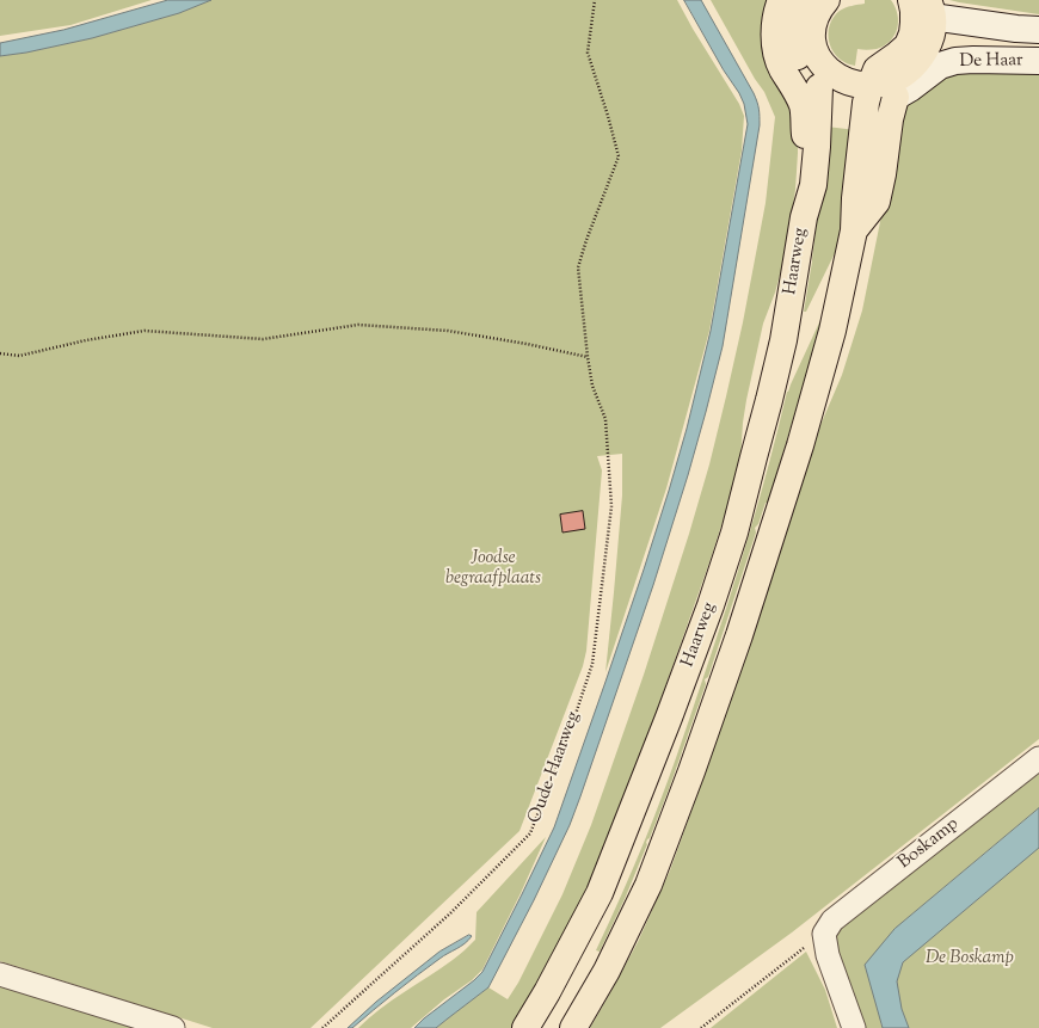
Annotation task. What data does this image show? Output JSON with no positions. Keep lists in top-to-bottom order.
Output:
{
  "streets": {
    "main road": ["Haarweg"],
    "street": ["De Haar", "Boskamp"],
    "path": ["Oude-Haarweg"]
  },
  "crossings": [
    ["De Haar", "Haarweg"]
  ],
  "parks": ["Joodse begraafplaats", "De Boskamp"]
}
